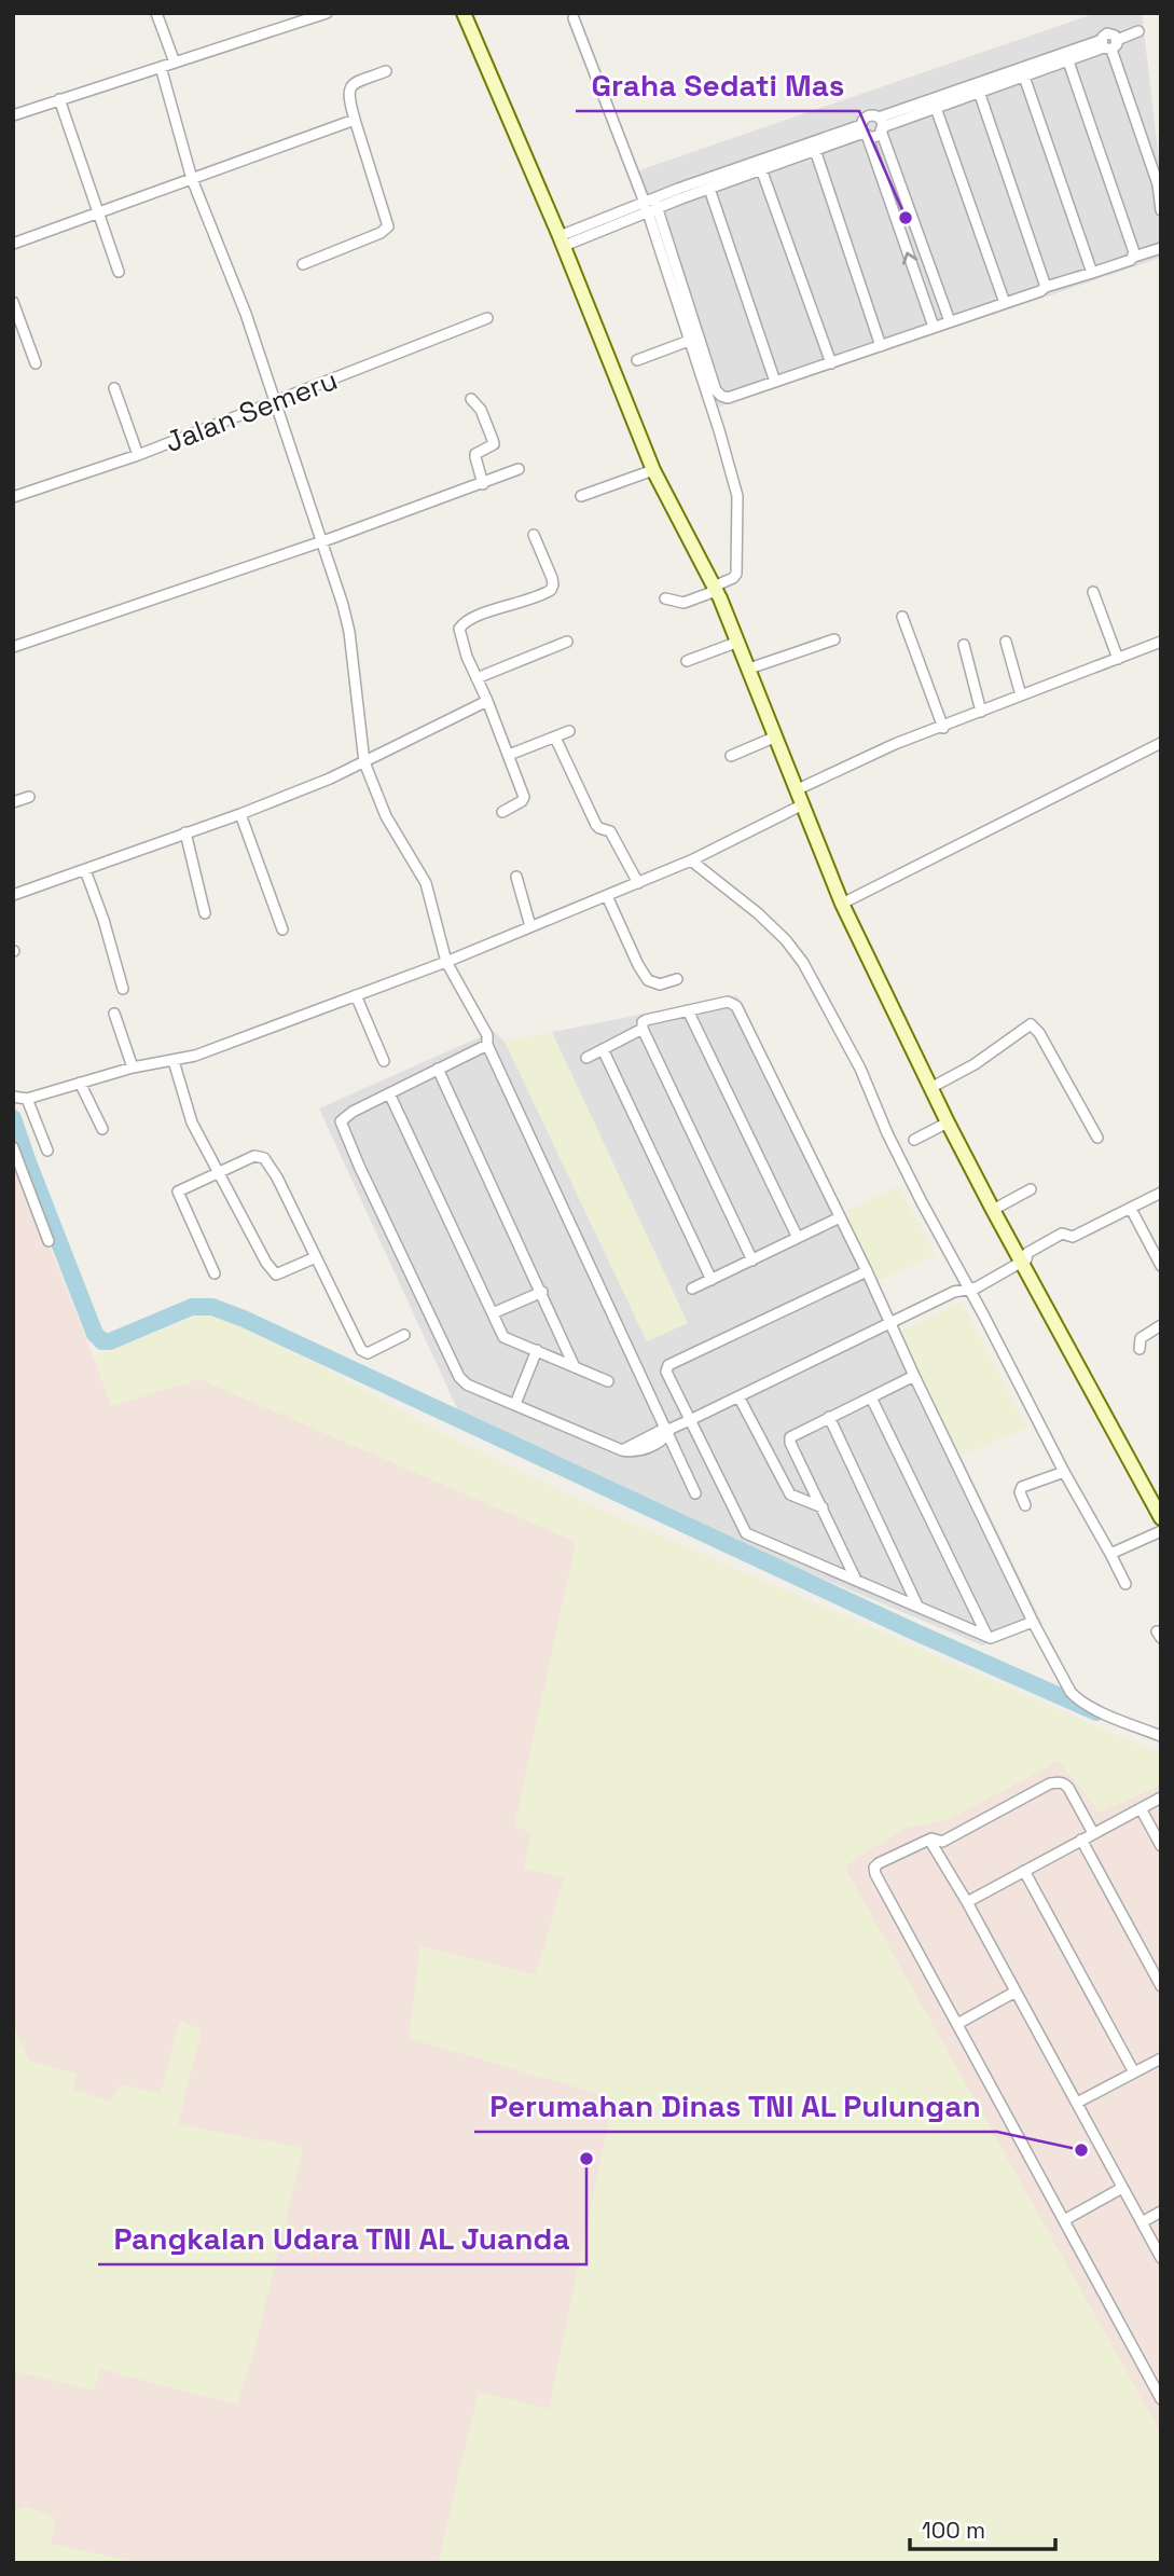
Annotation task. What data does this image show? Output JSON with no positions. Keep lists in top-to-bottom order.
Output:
{
  "streets": {
    "street": ["Jalan Semeru"]
  },
  "places": ["Graha Sedati Mas", "Perumahan Dinas TNI AL Pulungan", "Pangkalan Udara TNI AL Juanda"],
  "scale_bar": "100 m"
}
